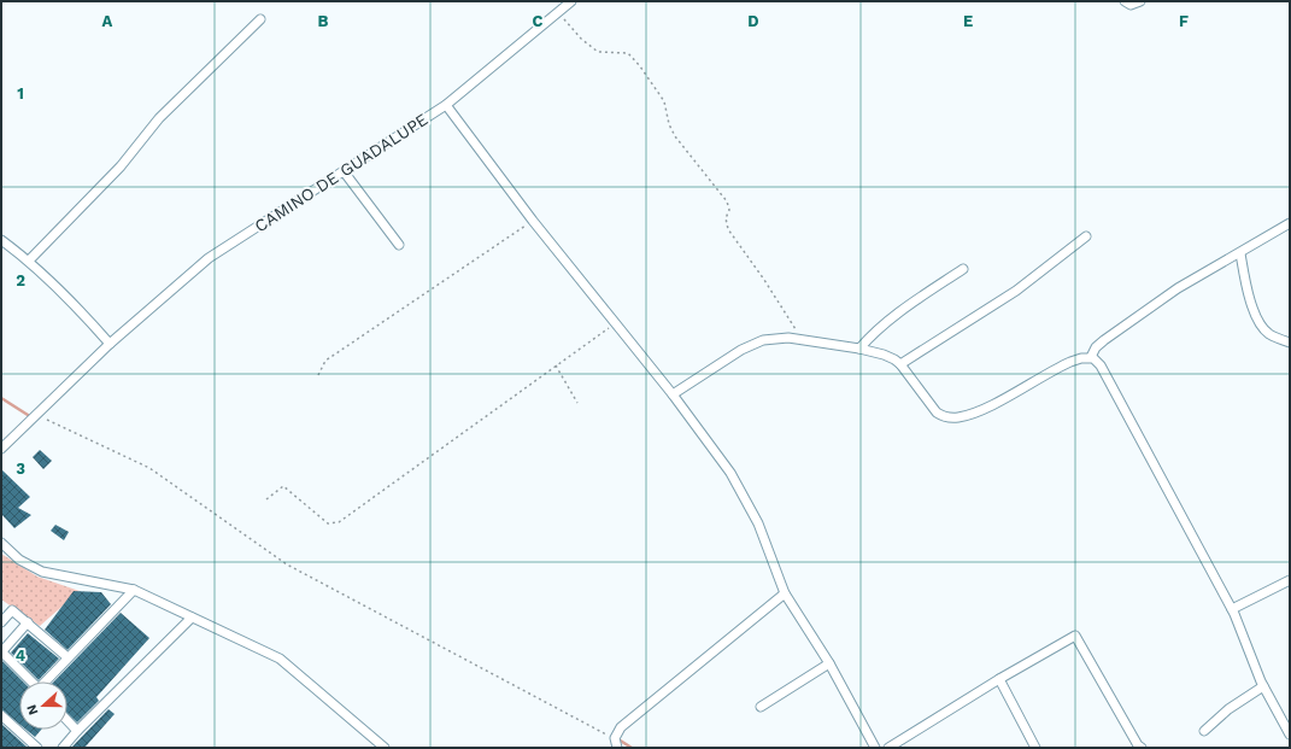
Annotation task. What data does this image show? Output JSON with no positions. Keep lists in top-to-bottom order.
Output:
{
  "streets": {
    "street": ["CAMINO DE GUADALUPE"]
  },
  "north": "left",
  "grid": {
    "columns": [
      "A",
      "B",
      "C",
      "D",
      "E",
      "F"
    ],
    "rows": [
      "1",
      "2",
      "3",
      "4"
    ]
  }
}
